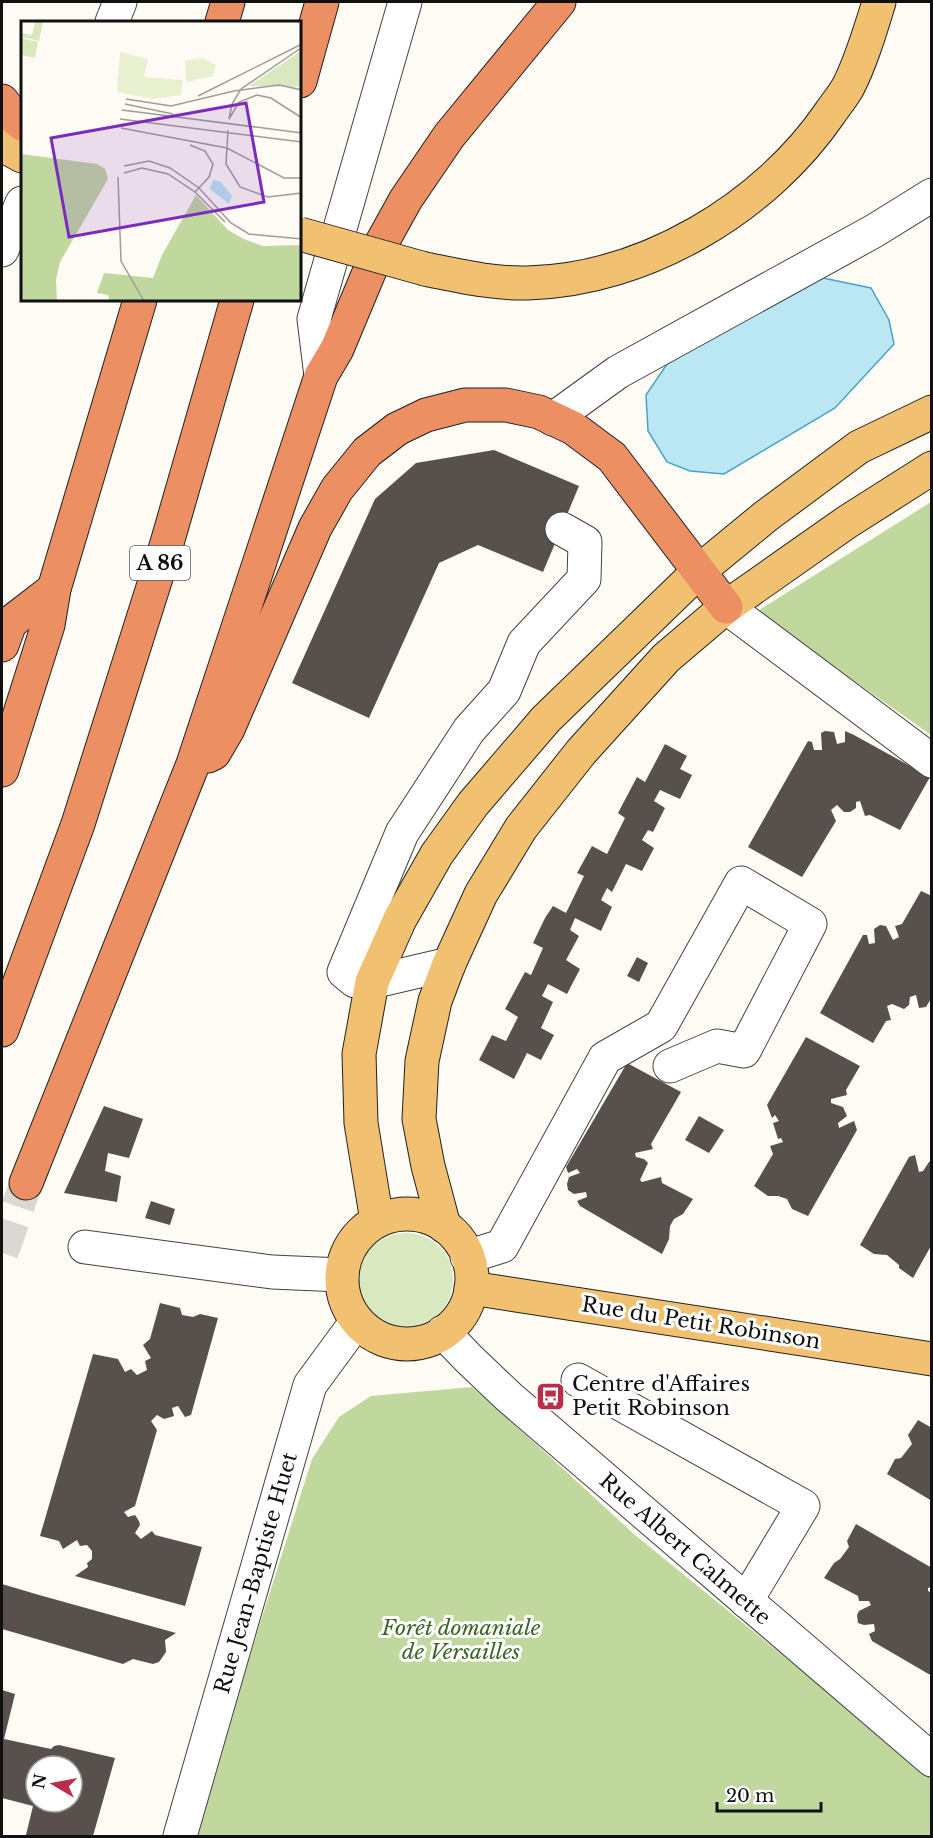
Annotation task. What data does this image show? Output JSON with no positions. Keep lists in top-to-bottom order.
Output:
{
  "streets": {
    "highway": ["A 86"],
    "main road": ["Rue du Petit Robinson"],
    "street": ["Rue Albert Calmette", "Rue Jean-Baptiste Huet"]
  },
  "crossings": [
    ["Rue du Petit Robinson", "Rue Albert Calmette"],
    ["Rue du Petit Robinson", "Rue Jean-Baptiste Huet"],
    ["Rue Albert Calmette", "Rue Jean-Baptiste Huet"]
  ],
  "parks": ["Forêt domaniale de Versailles"],
  "places": {
    "bus stop": ["Centre d'Affaires Petit Robinson"]
  },
  "scale_bar": "20 m",
  "north": "left"
}
